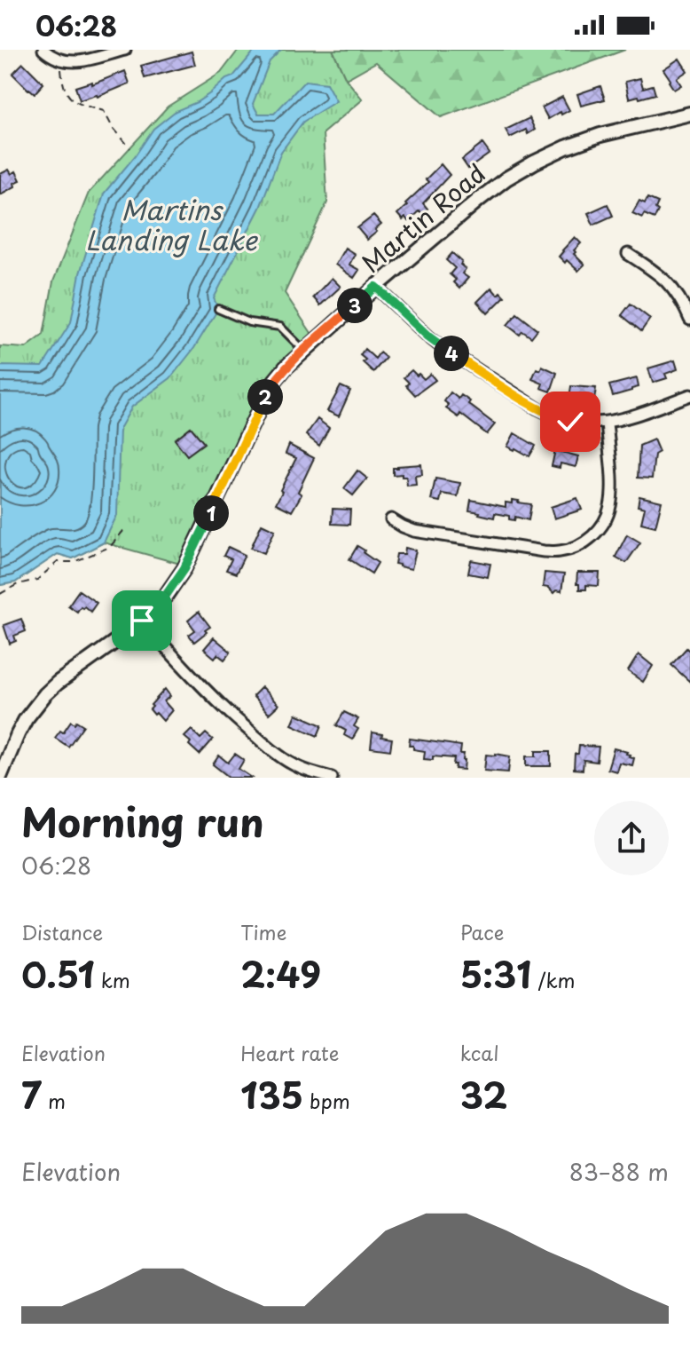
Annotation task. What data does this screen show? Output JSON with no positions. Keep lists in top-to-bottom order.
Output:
{
  "streets": {
    "street": ["Martin Road"]
  },
  "water": ["Martins Landing Lake"],
  "page": {
    "status": "06:28",
    "pins": [
      "3",
      "4",
      "2",
      "1"
    ],
    "heading": ["Morning run", "06:28"],
    "stats": [
      ["Distance", "0.51 km"],
      ["Time", "2:49"],
      ["Pace", "5:31 /km"],
      ["Elevation", "7 m"],
      ["Heart rate", "135 bpm"],
      ["kcal", "32"]
    ],
    "chart": ["Elevation", "83–88 m"]
  }
}
